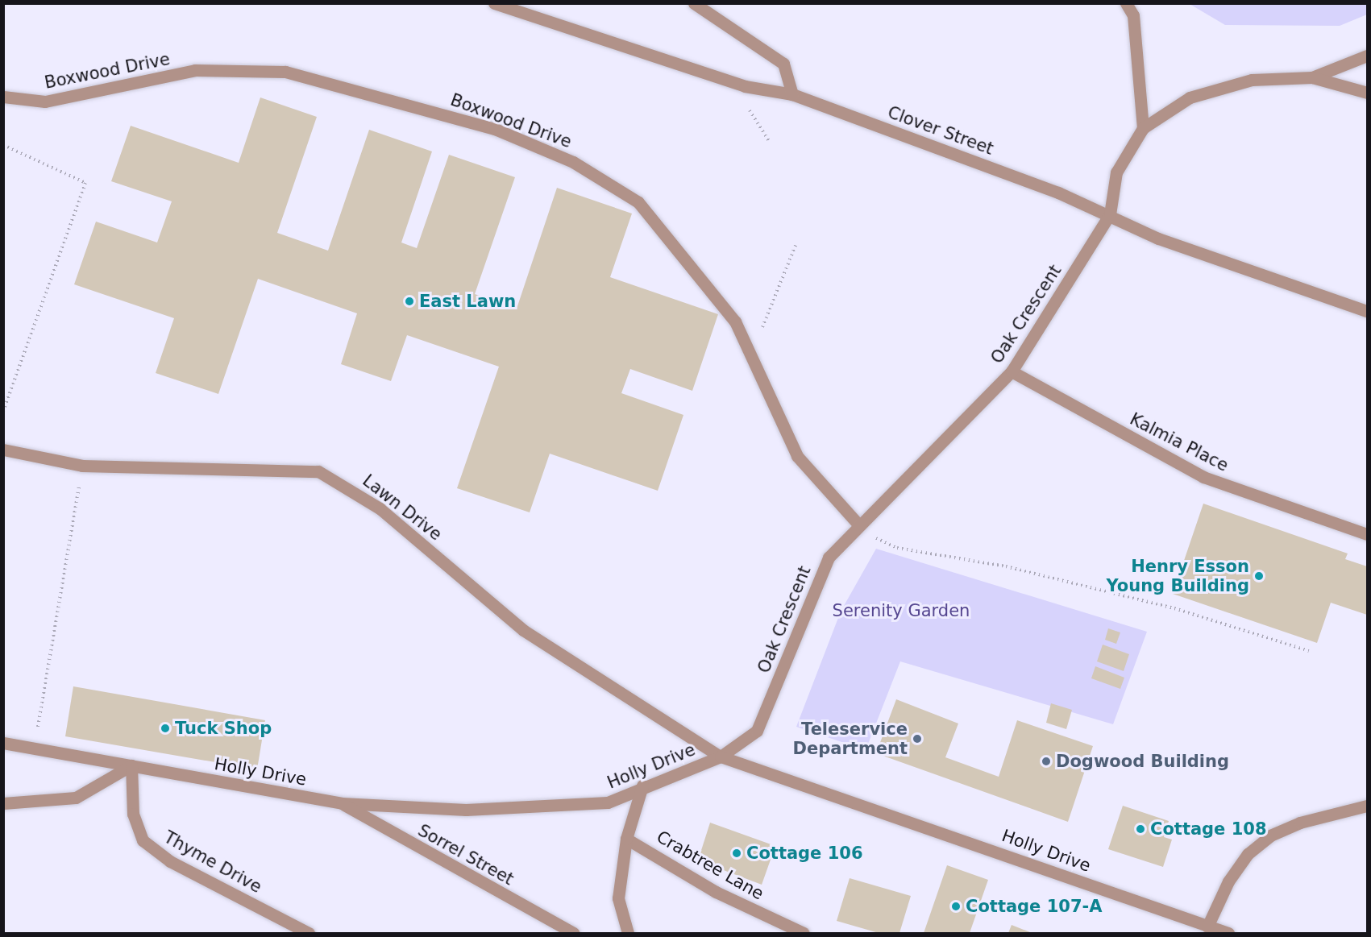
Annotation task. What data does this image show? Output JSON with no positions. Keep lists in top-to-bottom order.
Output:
{
  "streets": {
    "street": [
      "Boxwood Drive",
      "Clover Street",
      "Oak Crescent",
      "Kalmia Place",
      "Lawn Drive",
      "Holly Drive",
      "Sorrel Street",
      "Thyme Drive",
      "Crabtree Lane"
    ]
  },
  "crossings": [
    ["Boxwood Drive", "Oak Crescent"],
    ["Clover Street", "Oak Crescent"],
    ["Oak Crescent", "Kalmia Place"],
    ["Oak Crescent", "Lawn Drive"],
    ["Oak Crescent", "Holly Drive"],
    ["Lawn Drive", "Holly Drive"],
    ["Holly Drive", "Sorrel Street"],
    ["Holly Drive", "Thyme Drive"]
  ],
  "parks": ["Serenity Garden"],
  "places": [
    "East Lawn",
    "Henry Esson Young Building",
    "Tuck Shop",
    "Teleservice Department",
    "Dogwood Building",
    "Cottage 108",
    "Cottage 106",
    "Cottage 107-A"
  ]
}
